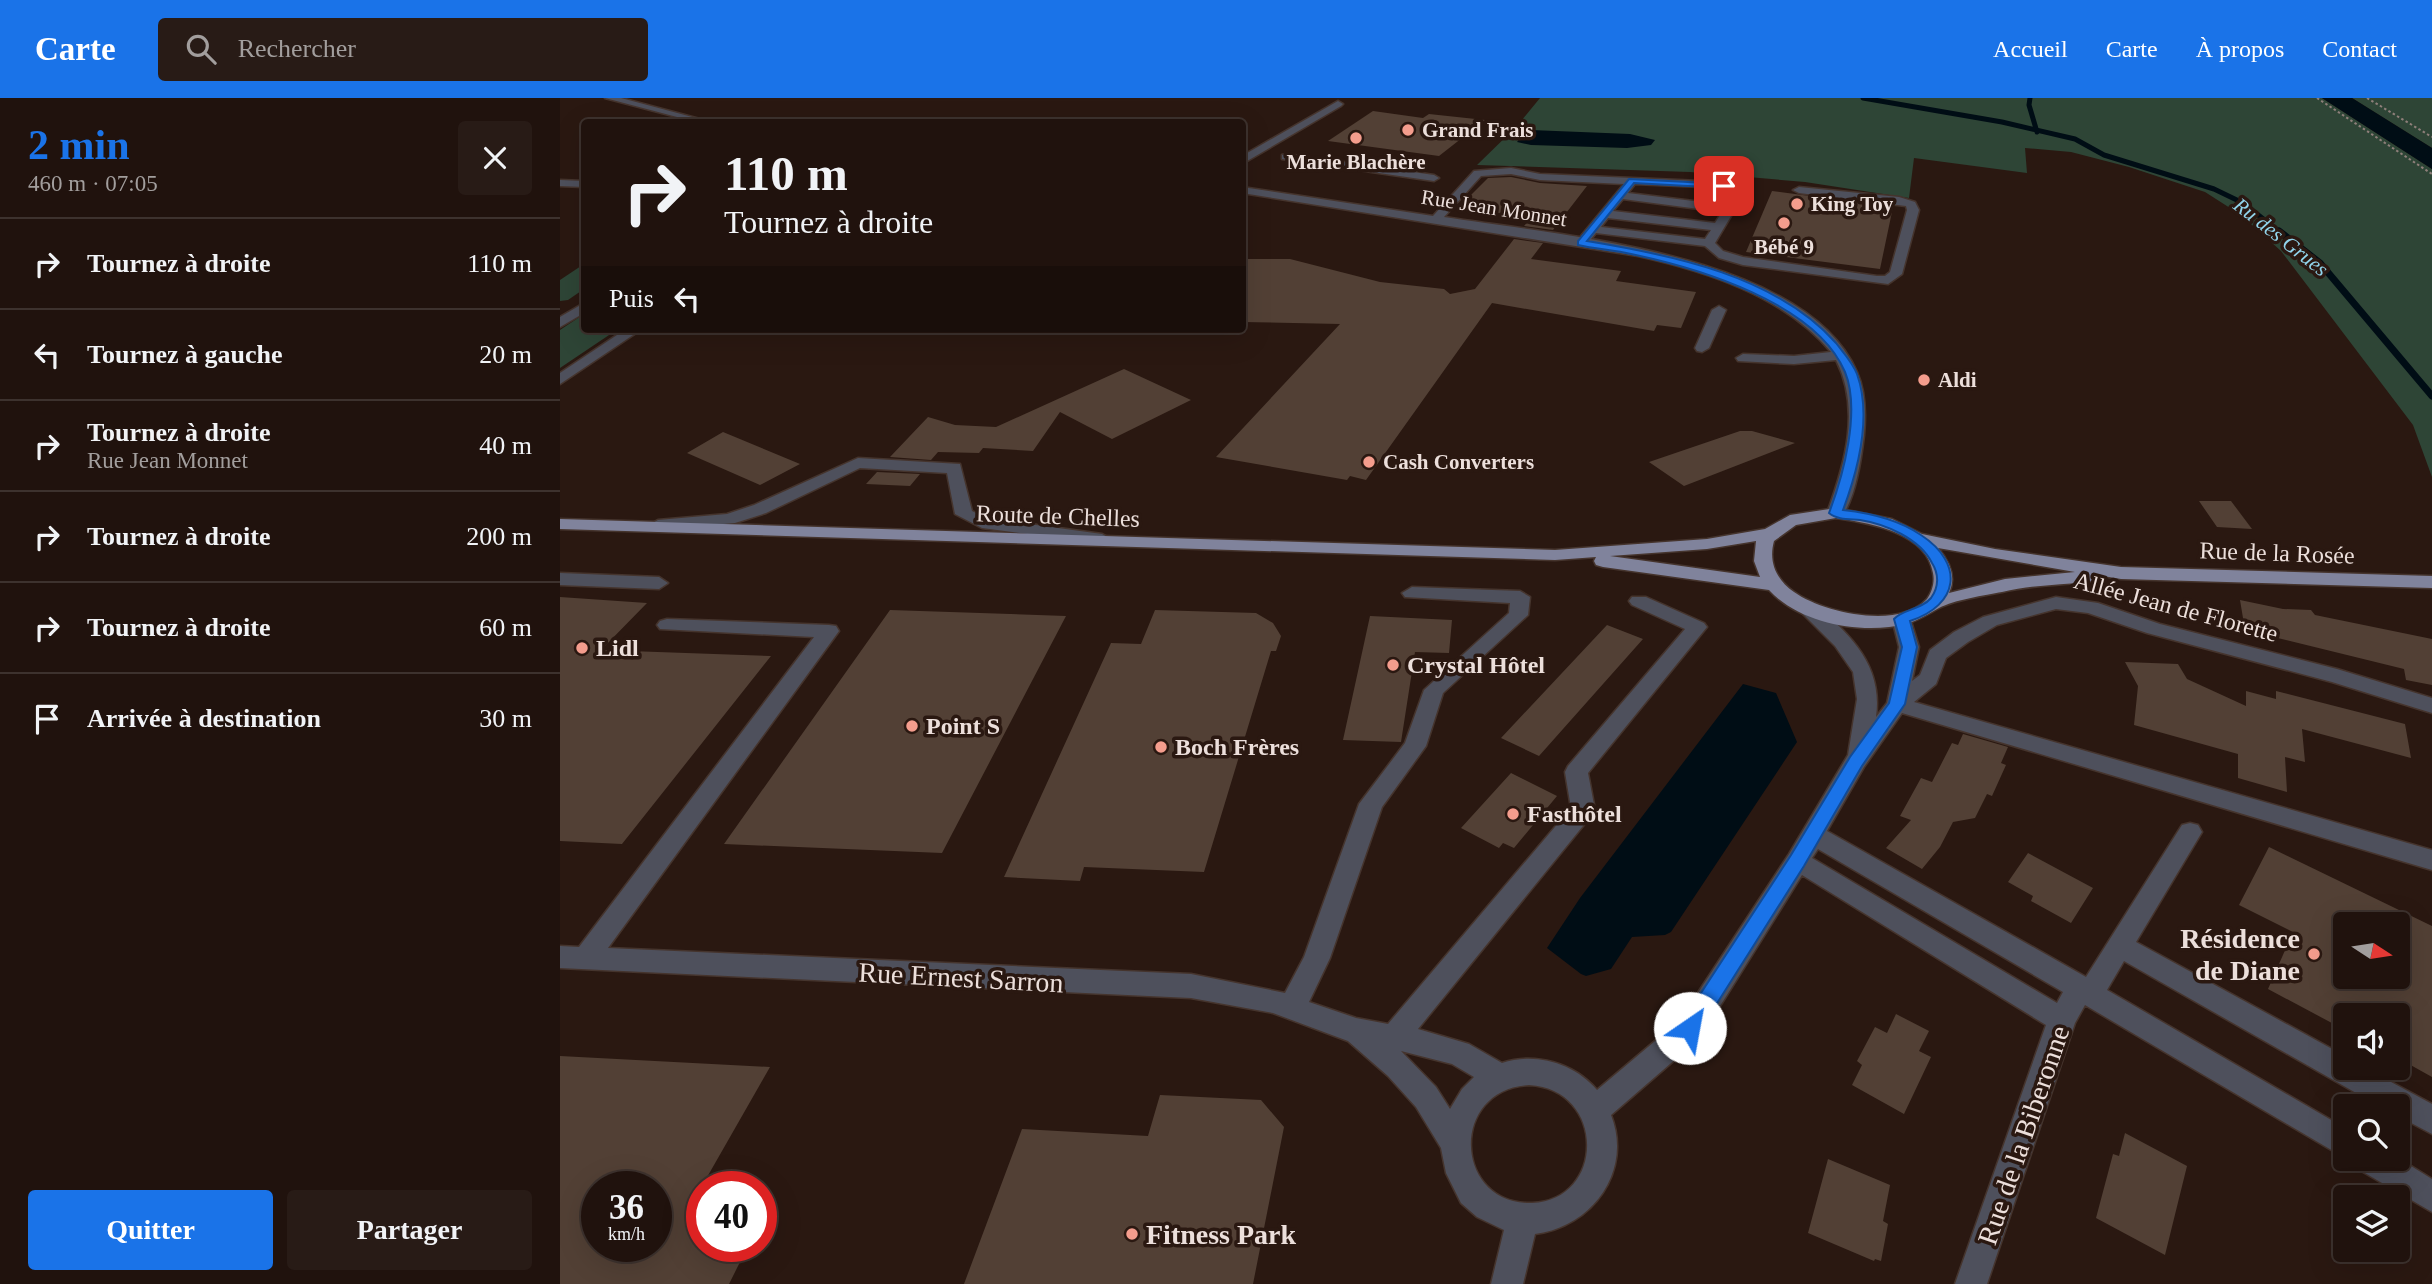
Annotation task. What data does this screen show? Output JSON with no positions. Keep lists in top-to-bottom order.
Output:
{
  "streets": {
    "main road": ["Route de Chelles", "Rue de la Rosée"],
    "street": [
      "Rue Jean Monnet",
      "Allée Jean de Florette",
      "Rue Ernest Sarron",
      "Rue de la Biberonne"
    ]
  },
  "crossings": [
    ["Rue Jean Monnet", "Rue de la Rosée"]
  ],
  "water": ["Ru des Grues"],
  "places": [
    "Grand Frais",
    "Marie Blachère",
    "King Toy",
    "Bébé 9",
    "Aldi",
    "Cash Converters",
    "Lidl",
    "Crystal Hôtel",
    "Point S",
    "Boch Frères",
    "Fasthôtel",
    "Résidence de Diane",
    "Fitness Park"
  ],
  "north": "right",
  "page": {
    "header": "Carte",
    "search": "Rechercher",
    "nav": [
      "Accueil",
      "Carte",
      "À propos",
      "Contact"
    ],
    "heading": ["2 min", "460 m · 07:05"],
    "turn": ["110 m", "Tournez à droite"],
    "list": [
      {
        "name": "Tournez à droite",
        "value": "110 m"
      },
      {
        "name": "Tournez à gauche",
        "value": "20 m"
      },
      {
        "name": "Tournez à droite",
        "note": "Rue Jean Monnet",
        "value": "40 m"
      },
      {
        "name": "Tournez à droite",
        "value": "200 m"
      },
      {
        "name": "Tournez à droite",
        "value": "60 m"
      },
      {
        "name": "Arrivée à destination",
        "value": "30 m"
      }
    ],
    "then": "Puis",
    "speed": "36 km/h",
    "limit": "40",
    "buttons": ["Quitter", "Partager"]
  }
}
